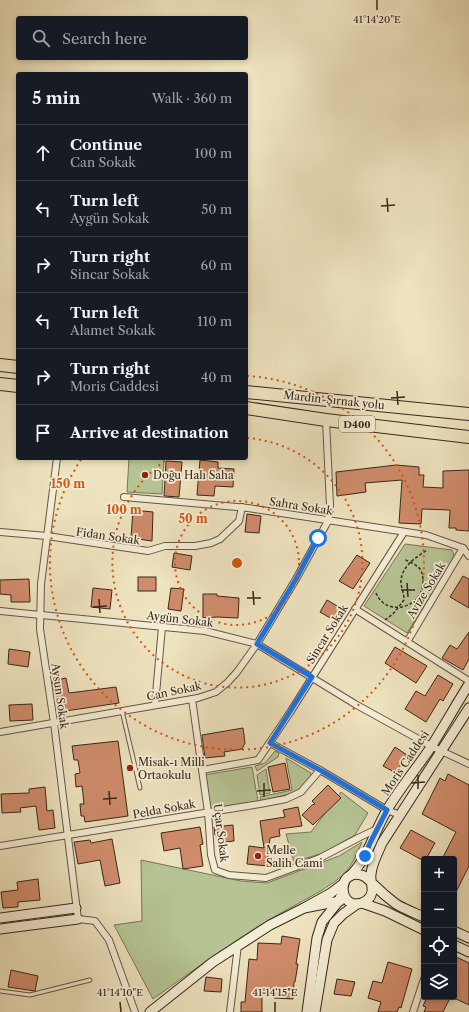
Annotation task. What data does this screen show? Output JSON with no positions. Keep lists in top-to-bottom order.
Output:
{
  "streets": {
    "highway": ["Mardin-Şırnak yolu", "D400"],
    "street": [
      "Sahra Sokak",
      "Fidan Sokak",
      "Avize Sokak",
      "Aygün Sokak",
      "Sincar Sokak",
      "Can Sokak",
      "Aysun Sokak",
      "Moris Caddesi",
      "Pelda Sokak",
      "Uçar Sokak"
    ]
  },
  "crossings": [
    ["Mardin-Şırnak yolu", "Can Sokak"],
    ["Sahra Sokak", "Fidan Sokak"],
    ["Sahra Sokak", "Avize Sokak"],
    ["Sahra Sokak", "Sincar Sokak"],
    ["Sahra Sokak", "Can Sokak"],
    ["Fidan Sokak", "Aysun Sokak"],
    ["Aygün Sokak", "Sincar Sokak"],
    ["Aygün Sokak", "Can Sokak"],
    ["Aygün Sokak", "Aysun Sokak"],
    ["Aygün Sokak", "Moris Caddesi"],
    ["Sincar Sokak", "Uçar Sokak"],
    ["Can Sokak", "Aysun Sokak"],
    ["Can Sokak", "Uçar Sokak"],
    ["Aysun Sokak", "Pelda Sokak"],
    ["Moris Caddesi", "Uçar Sokak"],
    ["Pelda Sokak", "Uçar Sokak"]
  ],
  "places": ["Doğu Halı Saha", "Misak-ı Milli Ortaokulu", "Melle Salih Cami"],
  "page": {
    "search": "Search here",
    "heading": ["5 min", "Walk · 360 m"],
    "list": [
      ["Continue", "Can Sokak", "100 m"],
      ["Turn left", "Aygün Sokak", "50 m"],
      ["Turn right", "Sincar Sokak", "60 m"],
      ["Turn left", "Alamet Sokak", "110 m"],
      ["Turn right", "Moris Caddesi", "40 m"],
      "Arrive at destination"
    ],
    "map_buttons": ["+", "−"]
  },
  "coordinates": ["41°14'20\"E", "41°14'10\"E", "41°14'15\"E"],
  "rings": ["150 m", "100 m", "50 m"]
}
